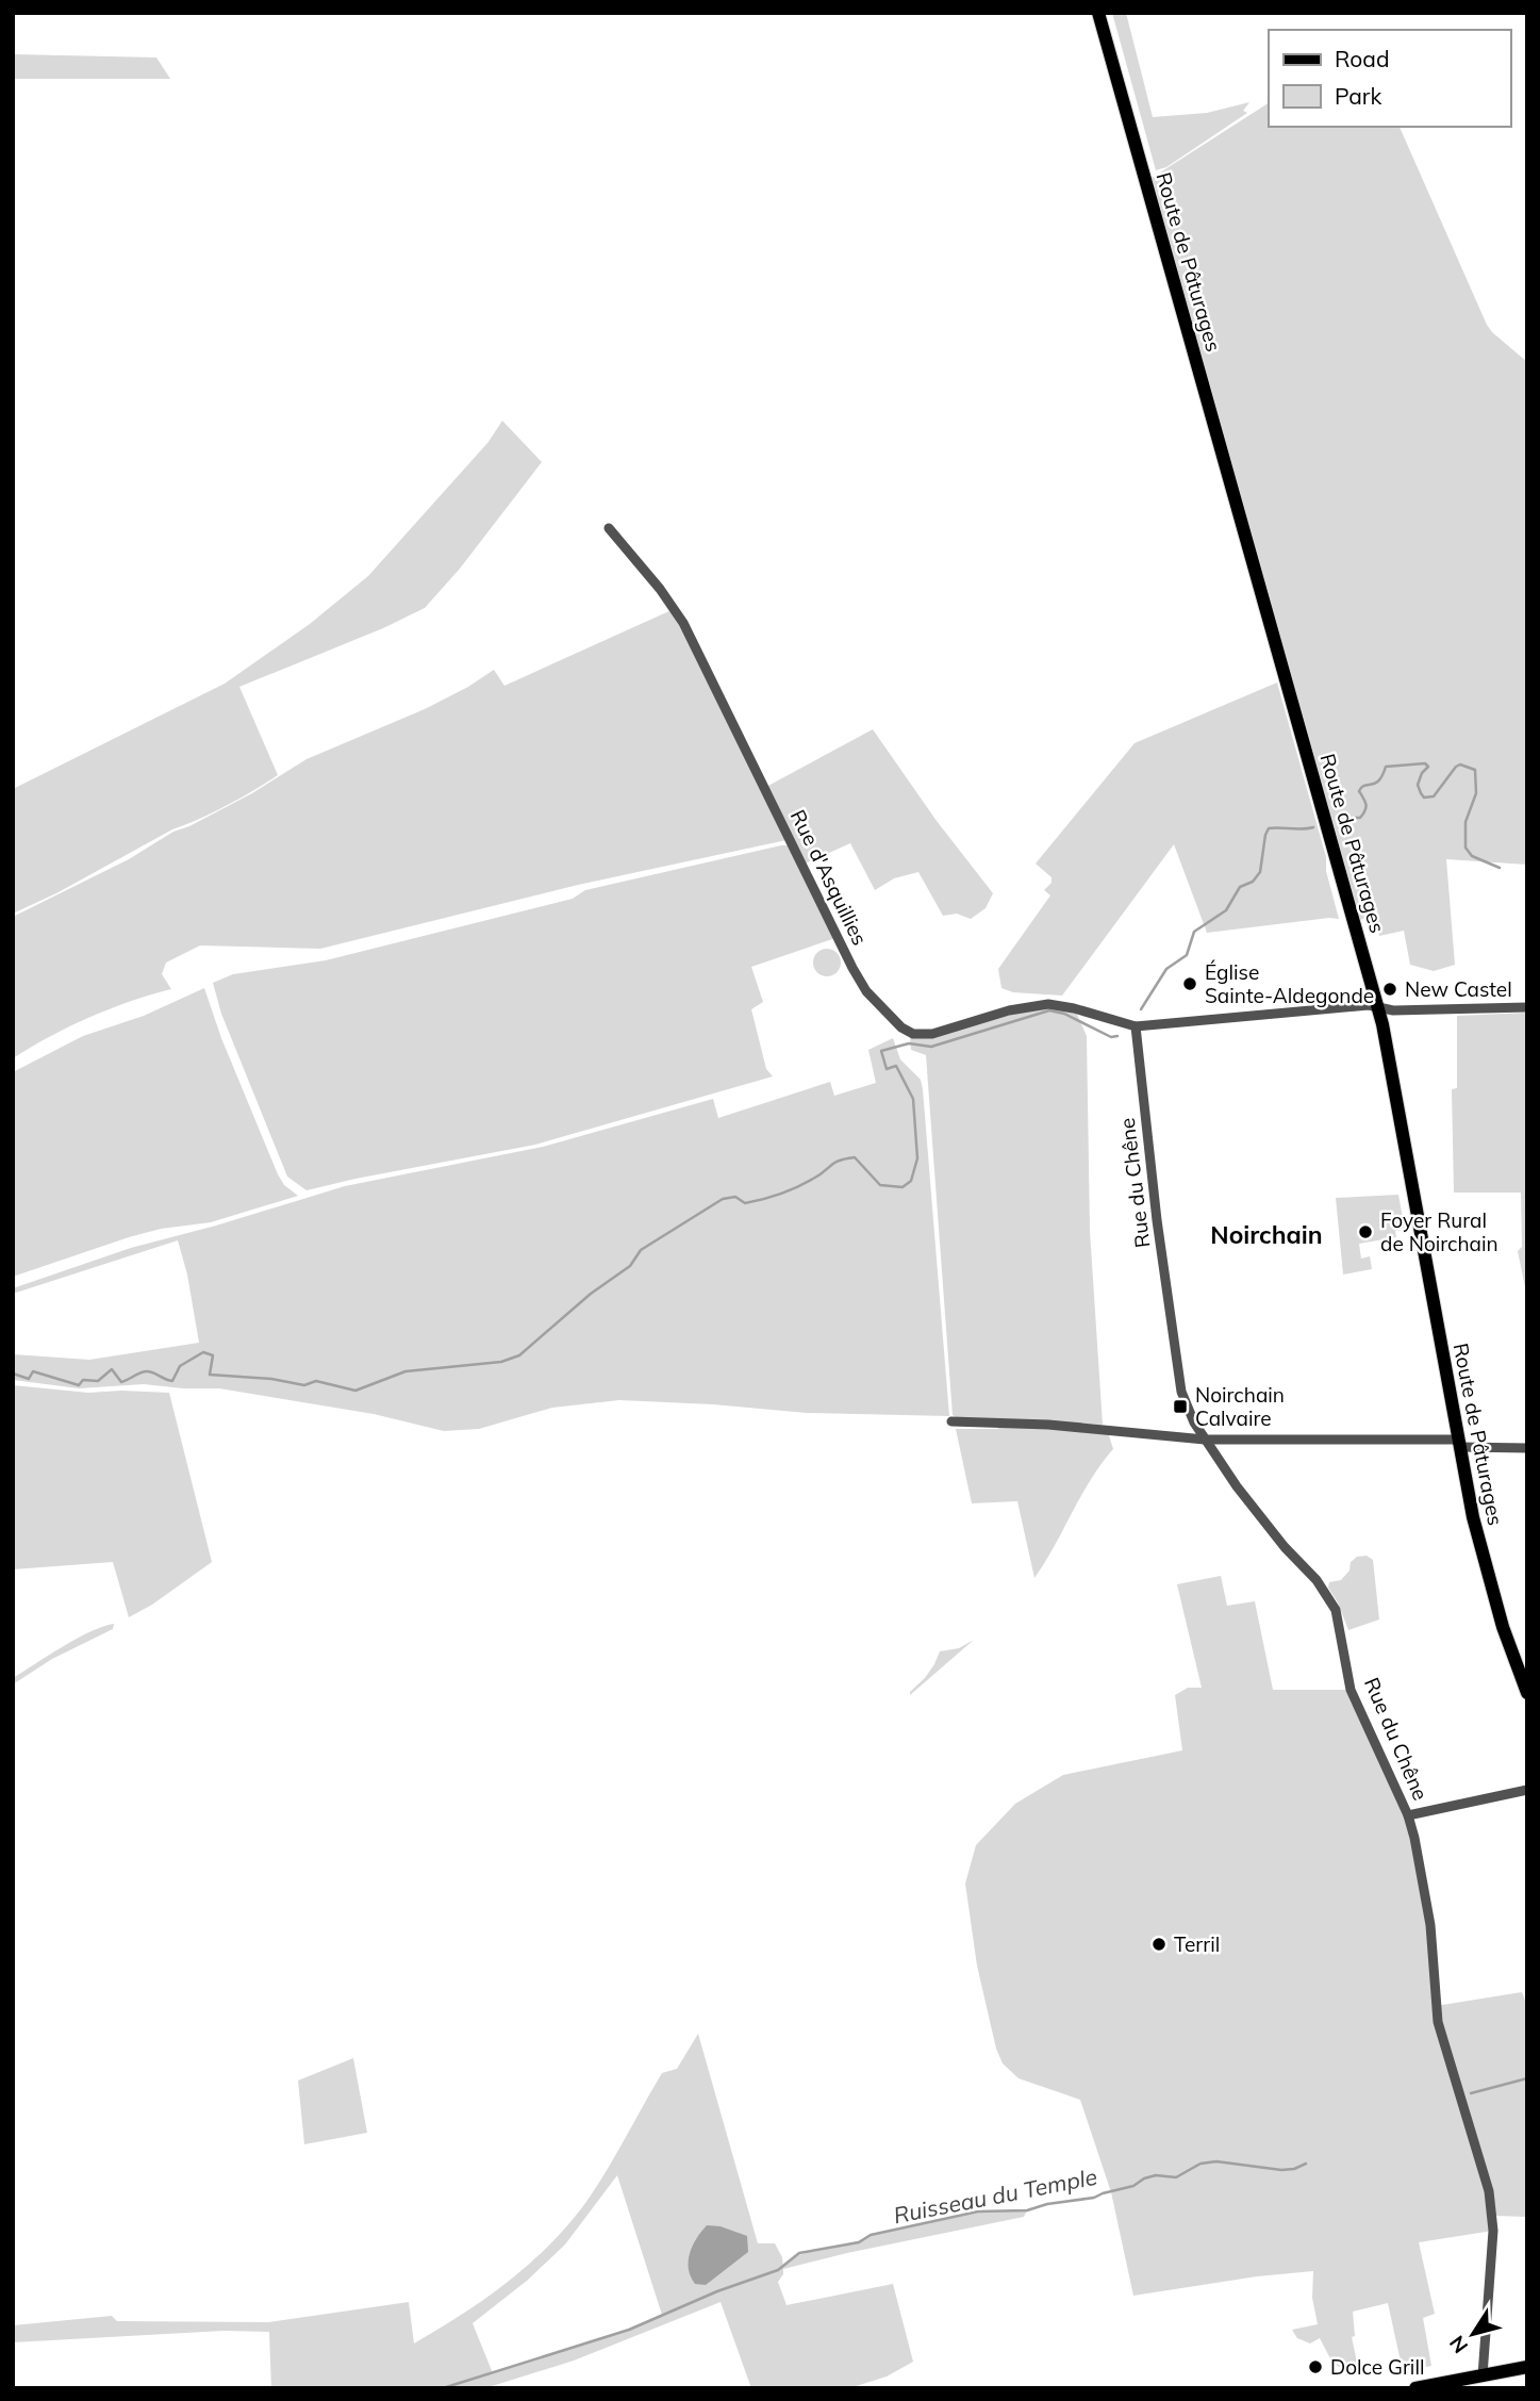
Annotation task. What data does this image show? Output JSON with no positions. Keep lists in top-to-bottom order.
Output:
{
  "streets": {
    "main road": ["Route de Pâturages"],
    "street": ["Rue d'Asquillies", "Rue du Chêne"]
  },
  "crossings": [
    ["Rue d'Asquillies", "Rue du Chêne"]
  ],
  "districts": ["Noirchain"],
  "water": ["Ruisseau du Temple"],
  "places": {
    "other": [
      "Église Sainte-Aldegonde",
      "New Castel",
      "Foyer Rural de Noirchain",
      "Terril",
      "Dolce Grill"
    ],
    "transit": ["Noirchain Calvaire"]
  },
  "legend": ["Road", "Park"],
  "north": "bottom left"
}
